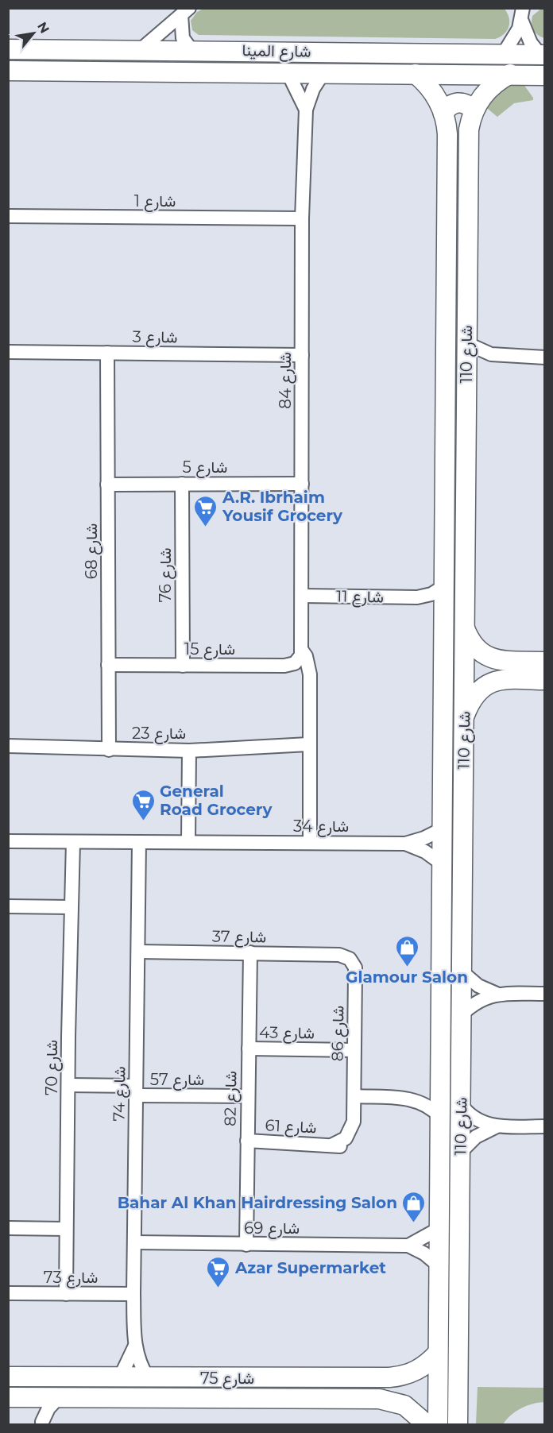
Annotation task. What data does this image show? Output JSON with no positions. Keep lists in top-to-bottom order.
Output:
{
  "streets": {
    "main road": ["شارع المينا", "شارع 110", "شارع 75"],
    "street": [
      "شارع 1",
      "شارع 3",
      "شارع 84",
      "شارع 5",
      "شارع 68",
      "شارع 76",
      "شارع 11",
      "شارع 15",
      "شارع 23",
      "شارع 34",
      "شارع 37",
      "شارع 43",
      "شارع 86",
      "شارع 70",
      "شارع 57",
      "شارع 74",
      "شارع 82",
      "شارع 61",
      "شارع 69",
      "شارع 73"
    ]
  },
  "crossings": [
    ["شارع المينا", "شارع 110"],
    ["شارع المينا", "شارع 84"],
    ["شارع 1", "شارع 84"],
    ["شارع 3", "شارع 84"],
    ["شارع 3", "شارع 68"],
    ["شارع 110", "شارع 11"],
    ["شارع 110", "شارع 34"],
    ["شارع 110", "شارع 69"],
    ["شارع 110", "شارع 75"],
    ["شارع 84", "شارع 5"],
    ["شارع 84", "شارع 11"],
    ["شارع 84", "شارع 15"],
    ["شارع 84", "شارع 23"],
    ["شارع 84", "شارع 34"],
    ["شارع 5", "شارع 68"],
    ["شارع 5", "شارع 76"],
    ["شارع 68", "شارع 15"],
    ["شارع 68", "شارع 23"],
    ["شارع 76", "شارع 15"],
    ["شارع 34", "شارع 70"],
    ["شارع 34", "شارع 74"],
    ["شارع 37", "شارع 86"],
    ["شارع 37", "شارع 74"],
    ["شارع 37", "شارع 82"],
    ["شارع 43", "شارع 86"],
    ["شارع 43", "شارع 82"],
    ["شارع 86", "شارع 61"],
    ["شارع 70", "شارع 57"],
    ["شارع 70", "شارع 73"],
    ["شارع 57", "شارع 74"],
    ["شارع 57", "شارع 82"],
    ["شارع 74", "شارع 69"],
    ["شارع 74", "شارع 73"],
    ["شارع 74", "شارع 75"],
    ["شارع 82", "شارع 61"],
    ["شارع 82", "شارع 69"]
  ],
  "places": {
    "supermarket": ["A.R. Ibrhaim Yousif Grocery", "General Road Grocery", "Azar Supermarket"],
    "shop": ["Glamour Salon", "Bahar Al Khan Hairdressing Salon"]
  },
  "north": "top right"
}
